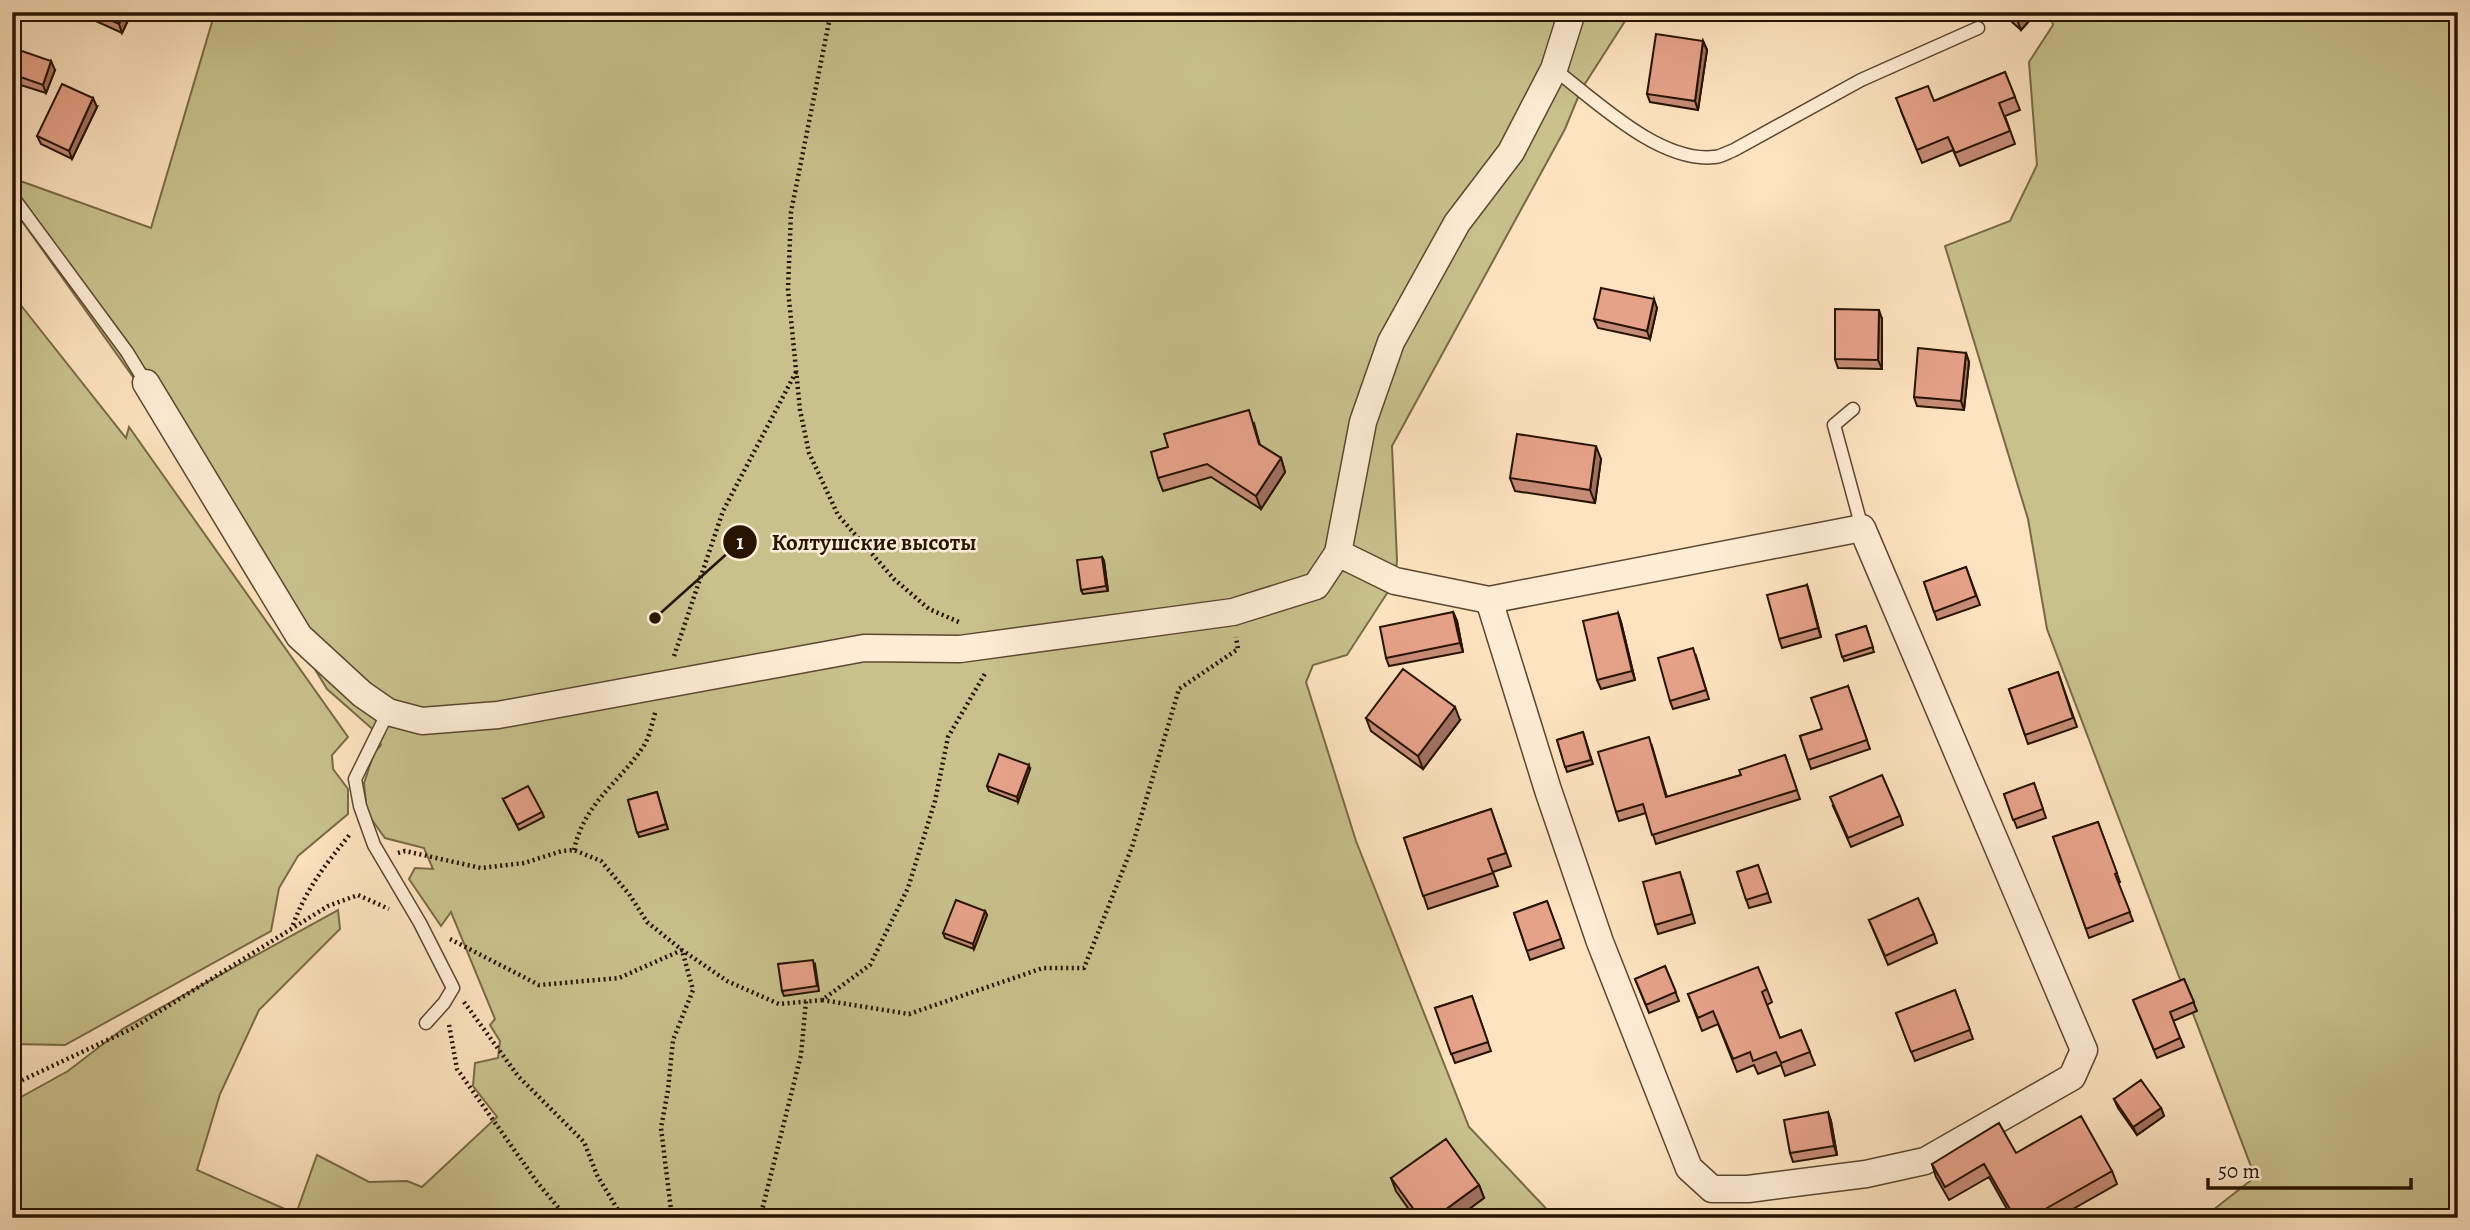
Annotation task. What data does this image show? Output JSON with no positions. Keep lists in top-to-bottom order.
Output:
{
  "places": ["Колтушские высоты"],
  "scale_bar": "50 m"
}
